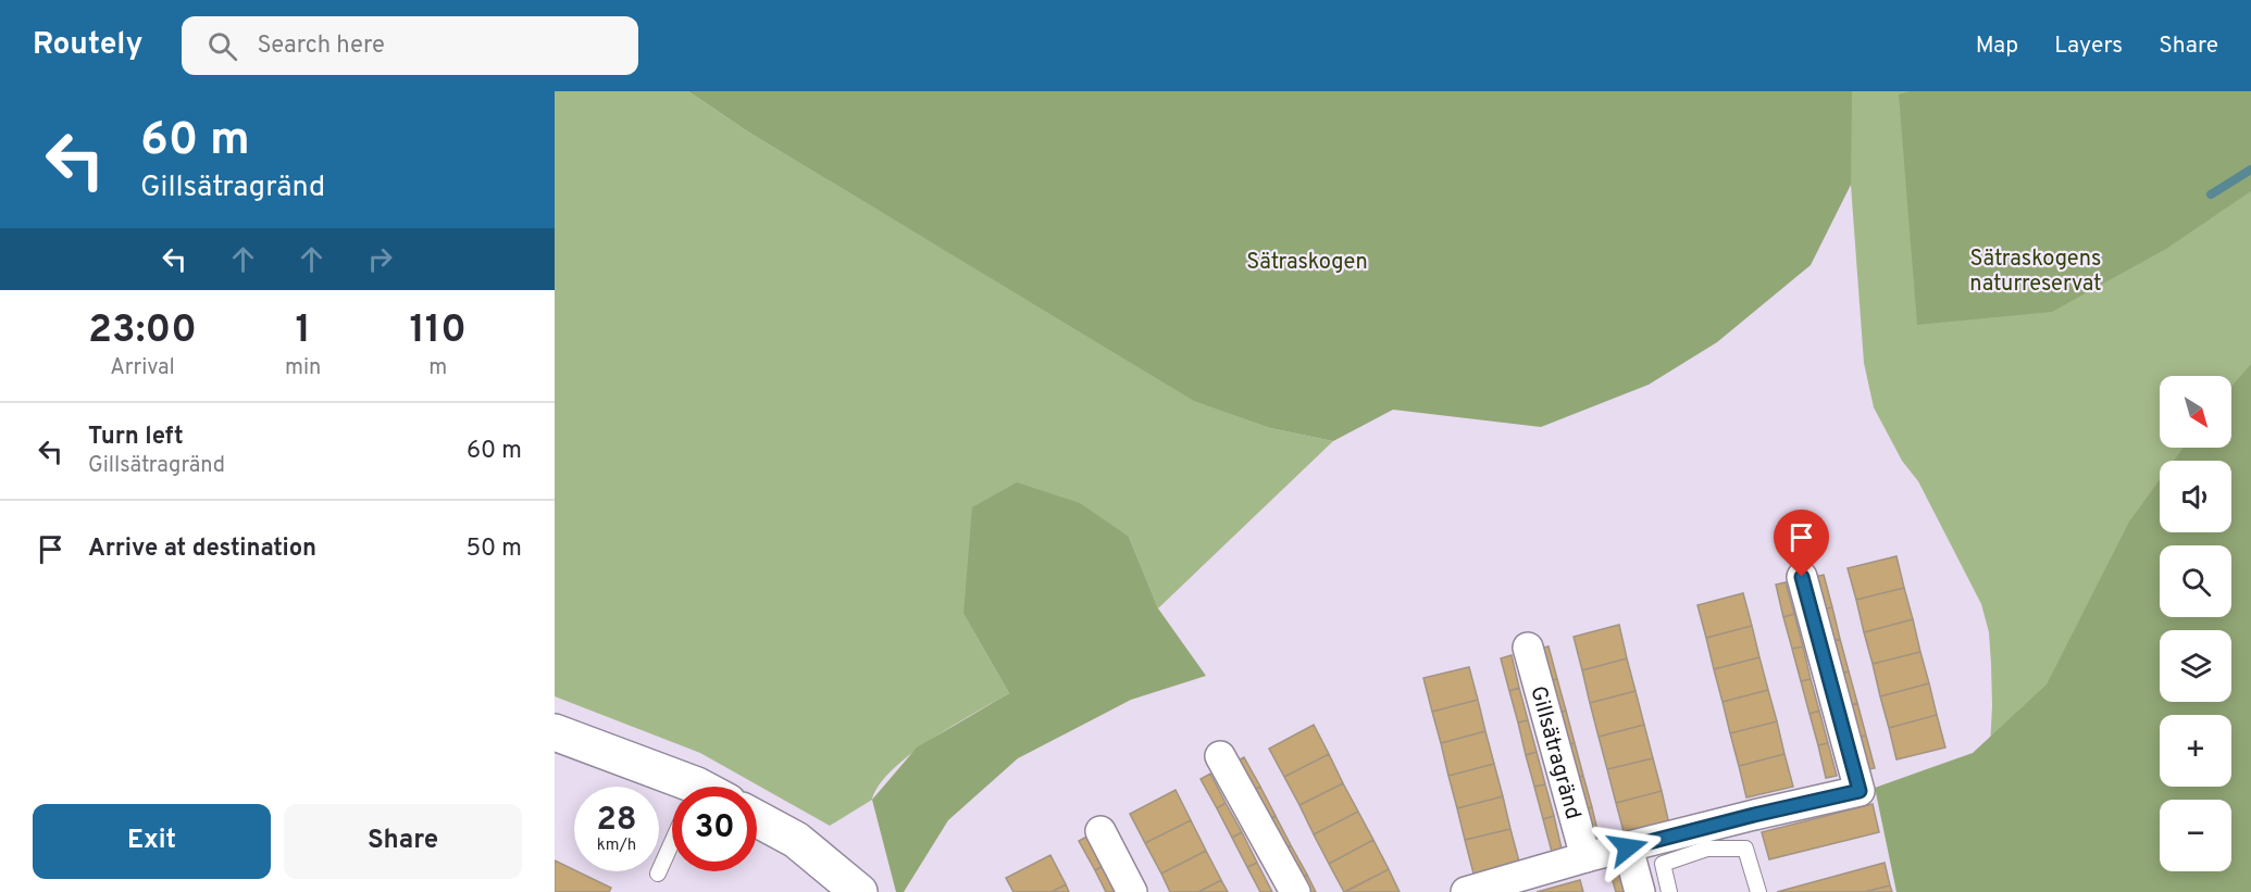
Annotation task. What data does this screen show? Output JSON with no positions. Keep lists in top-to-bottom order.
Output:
{
  "streets": {
    "street": ["Gillsätragränd"]
  },
  "parks": ["Sätraskogens naturreservat", "Sätraskogen"],
  "north": "bottom right",
  "page": {
    "header": "Routely",
    "search": "Search here",
    "nav": ["Map", "Layers", "Share"],
    "turn": ["60 m", "Gillsätragränd"],
    "eta": [
      "23:00",
      "Arrival",
      "1",
      "min",
      "110",
      "m"
    ],
    "map_buttons": ["+", "−"],
    "list": [
      {
        "name": "Turn left",
        "note": "Gillsätragränd",
        "value": "60 m"
      },
      {
        "name": "Arrive at destination",
        "value": "50 m"
      }
    ],
    "speed": "28 km/h",
    "limit": "30",
    "buttons": ["Exit", "Share"]
  }
}
